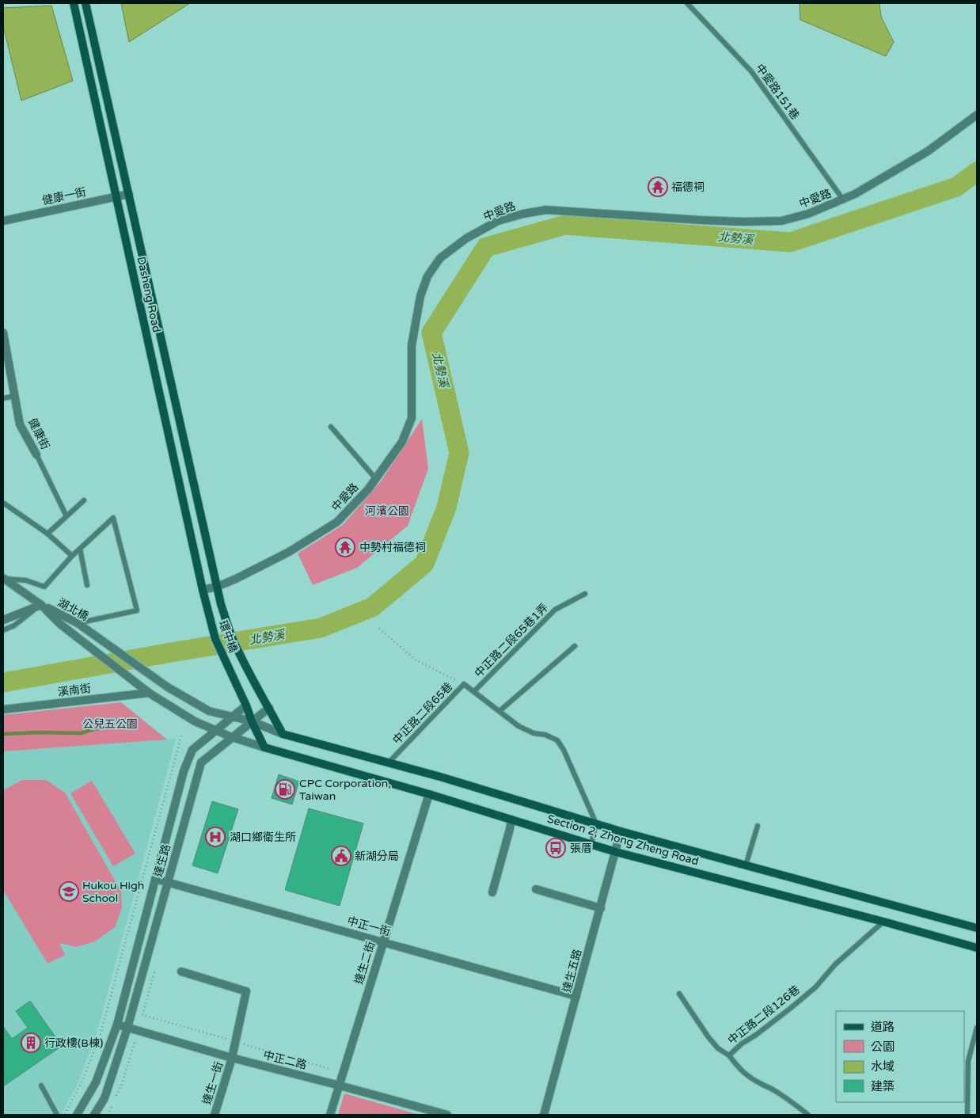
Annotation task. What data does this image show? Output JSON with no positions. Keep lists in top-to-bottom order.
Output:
{
  "streets": {
    "main road": ["Dasheng Road", "環中橋", "Section 2, Zhong Zheng Road"],
    "street": [
      "健康一街",
      "中愛路",
      "健康街",
      "湖北橋",
      "溪南街",
      "達生路",
      "中正一街",
      "達生二街",
      "達生五路",
      "中正二路",
      "達生一街"
    ],
    "lane": [
      "中愛路151巷",
      "中正路二段65巷1弄",
      "中正路二段65巷",
      "中正路二段126巷"
    ]
  },
  "crossings": [
    ["中愛路151巷", "中愛路"],
    ["健康一街", "Dasheng Road"],
    ["中愛路", "Dasheng Road"],
    ["中愛路", "環中橋"],
    ["Dasheng Road", "環中橋"],
    ["湖北橋", "溪南街"],
    ["湖北橋", "Section 2, Zhong Zheng Road"],
    ["湖北橋", "達生路"],
    ["環中橋", "達生路"],
    ["中正路二段65巷1弄", "中正路二段65巷"],
    ["中正路二段65巷", "Section 2, Zhong Zheng Road"],
    ["Section 2, Zhong Zheng Road", "達生二街"],
    ["Section 2, Zhong Zheng Road", "達生五路"],
    ["Section 2, Zhong Zheng Road", "中正路二段126巷"],
    ["達生路", "中正一街"],
    ["達生路", "中正二路"],
    ["中正一街", "達生二街"],
    ["中正一街", "達生五路"],
    ["達生二街", "中正二路"],
    ["中正二路", "達生一街"]
  ],
  "water": ["北勢溪"],
  "parks": ["河濱公園", "公兒五公園"],
  "places": {
    "temple": ["福德祠", "中勢村福德祠"],
    "fuel station": ["CPC Corporation, Taiwan"],
    "hospital": ["湖口鄉衛生所"],
    "bus stop": ["張厝"],
    "public building": ["新湖分局"],
    "school or university": ["Hukou High School"],
    "building": ["行政樓(B棟)"]
  },
  "legend": [
    "道路",
    "公園",
    "水域",
    "建築"
  ]
}
